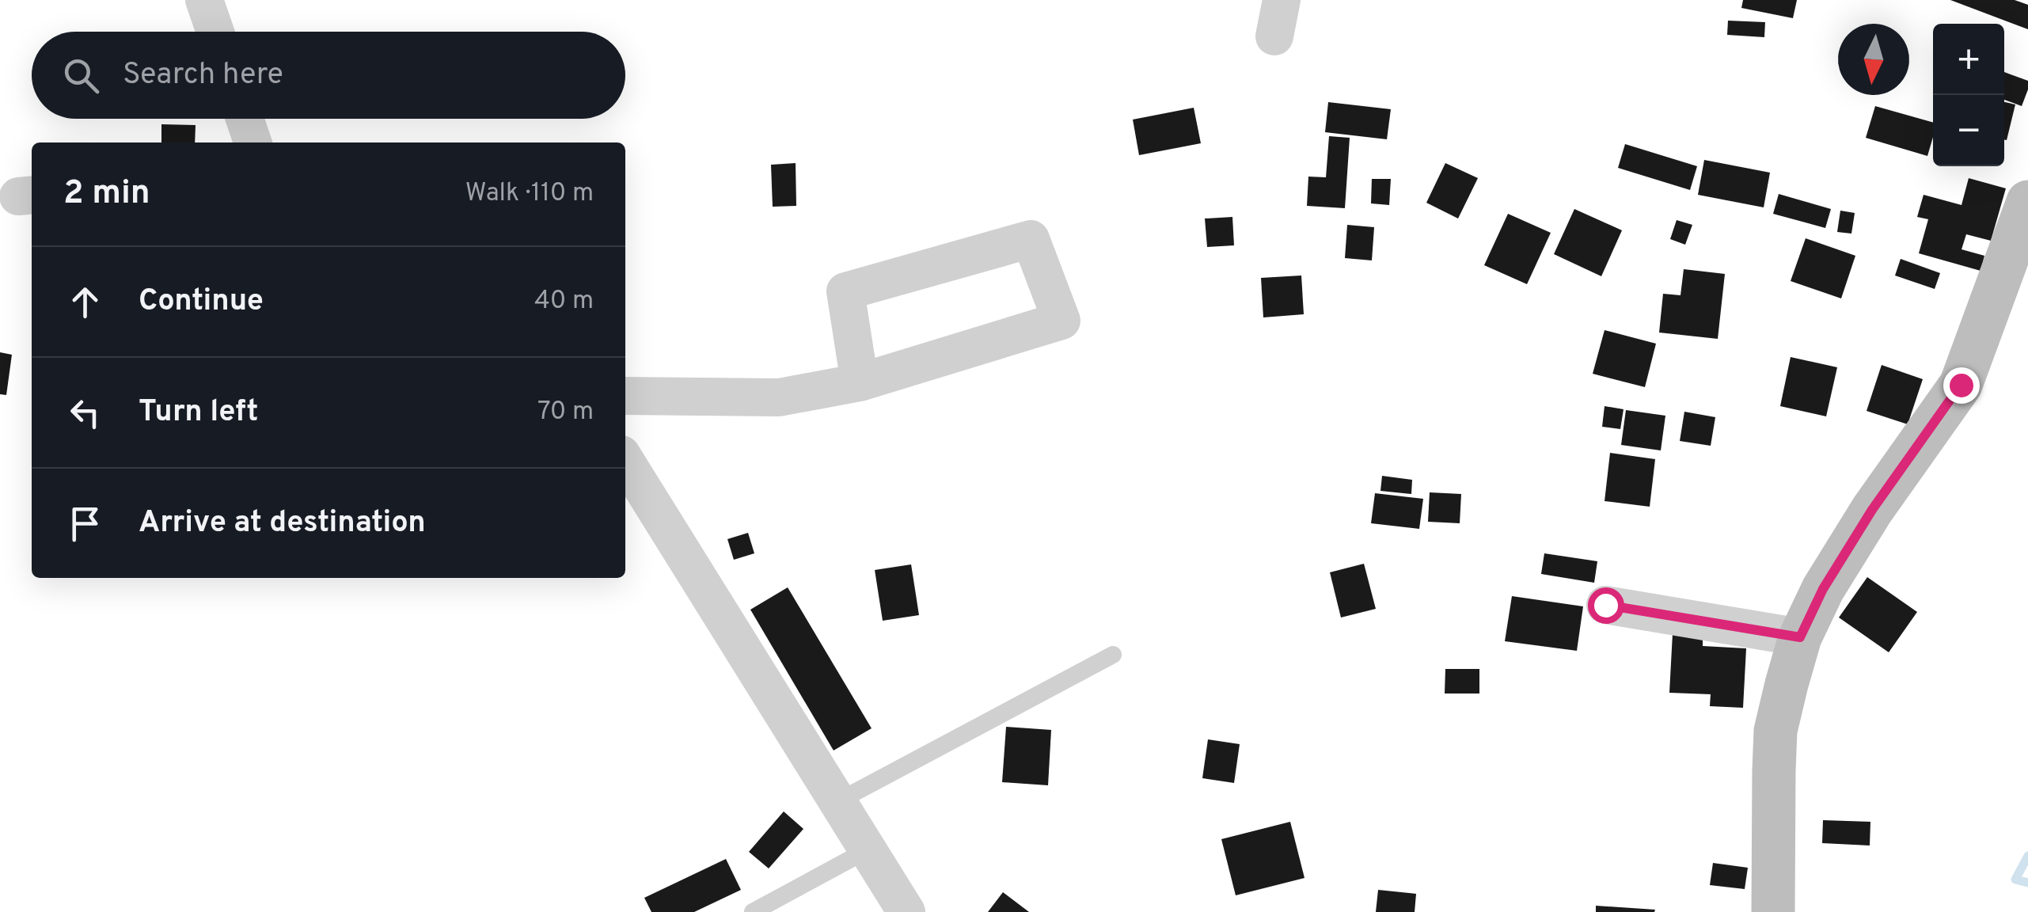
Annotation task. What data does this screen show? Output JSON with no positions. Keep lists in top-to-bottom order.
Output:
{
  "north": "bottom",
  "page": {
    "map_buttons": ["+", "−"],
    "search": "Search here",
    "heading": ["2 min", "Walk · 110 m"],
    "list": [
      ["Continue", "40 m"],
      ["Turn left", "70 m"],
      "Arrive at destination"
    ]
  }
}
